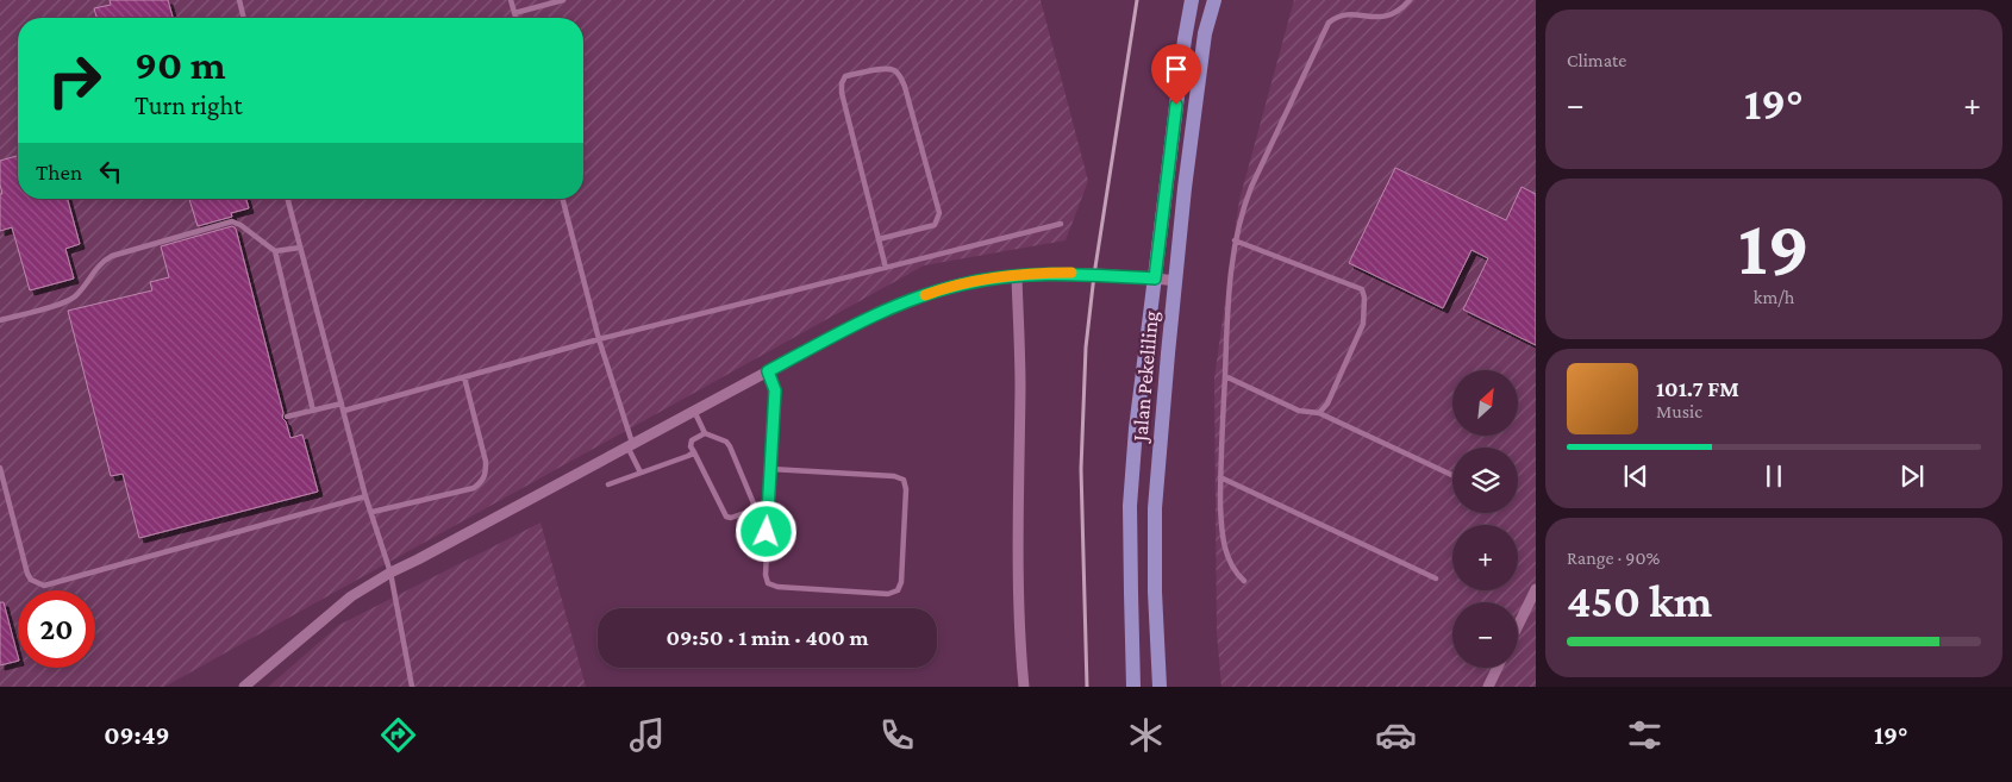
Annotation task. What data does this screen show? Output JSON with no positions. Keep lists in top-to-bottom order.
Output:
{
  "streets": {
    "main road": ["Jalan Pekeliling"]
  },
  "north": "top right",
  "page": {
    "tile": [
      "Climate",
      ["19", "km/h"],
      ["Range · 90%", "450 km"]
    ],
    "turn": ["90 m", "Turn right"],
    "heat": ["−", "19°", "+"],
    "then": "Then",
    "song": ["101.7 FM", "Music"],
    "map_buttons": ["+", "−"],
    "limit": "20",
    "trip": "09:50 · 1 min · 400 m",
    "tabs": ["09:49", "19°"]
  }
}
